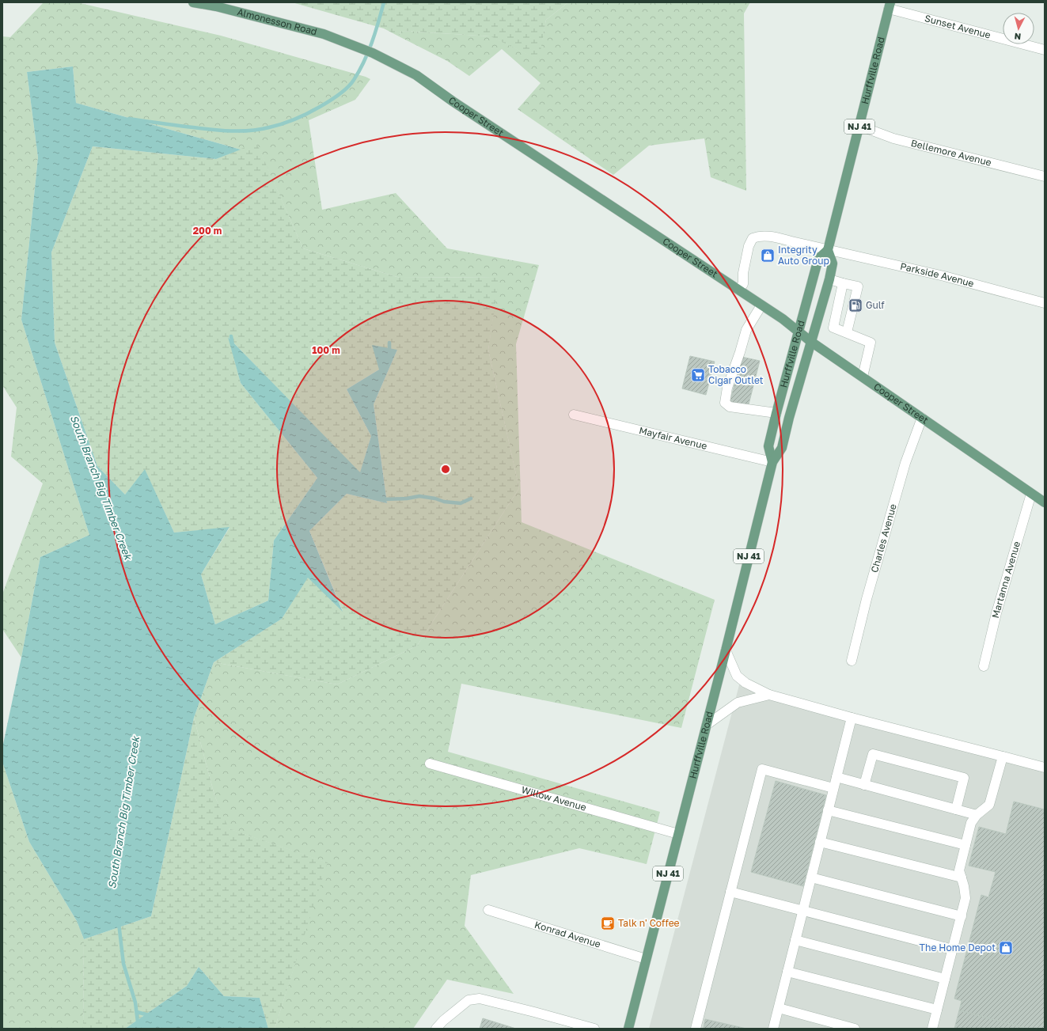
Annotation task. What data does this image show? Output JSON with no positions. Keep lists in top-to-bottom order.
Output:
{
  "streets": {
    "main road": [
      "Almonesson Road",
      "Hurffville Road",
      "Cooper Street",
      "NJ 41"
    ],
    "street": [
      "Sunset Avenue",
      "Bellemore Avenue",
      "Parkside Avenue",
      "Mayfair Avenue",
      "Charles Avenue",
      "Martanna Avenue",
      "Willow Avenue",
      "Konrad Avenue"
    ]
  },
  "crossings": [
    ["Almonesson Road", "Cooper Street"],
    ["Sunset Avenue", "Hurffville Road"],
    ["Hurffville Road", "Cooper Street"],
    ["Hurffville Road", "Bellemore Avenue"],
    ["Hurffville Road", "Parkside Avenue"],
    ["Hurffville Road", "Mayfair Avenue"],
    ["Hurffville Road", "Willow Avenue"],
    ["Hurffville Road", "Konrad Avenue"],
    ["Cooper Street", "Parkside Avenue"],
    ["Cooper Street", "Charles Avenue"],
    ["Cooper Street", "Martanna Avenue"]
  ],
  "water": ["South Branch Big Timber Creek"],
  "places": {
    "shop": ["Integrity Auto Group", "The Home Depot"],
    "fuel station": ["Gulf"],
    "supermarket": ["Tobacco Cigar Outlet"],
    "cafe": ["Talk n' Coffee"]
  },
  "north": "bottom",
  "rings": ["200 m", "100 m"]
}
